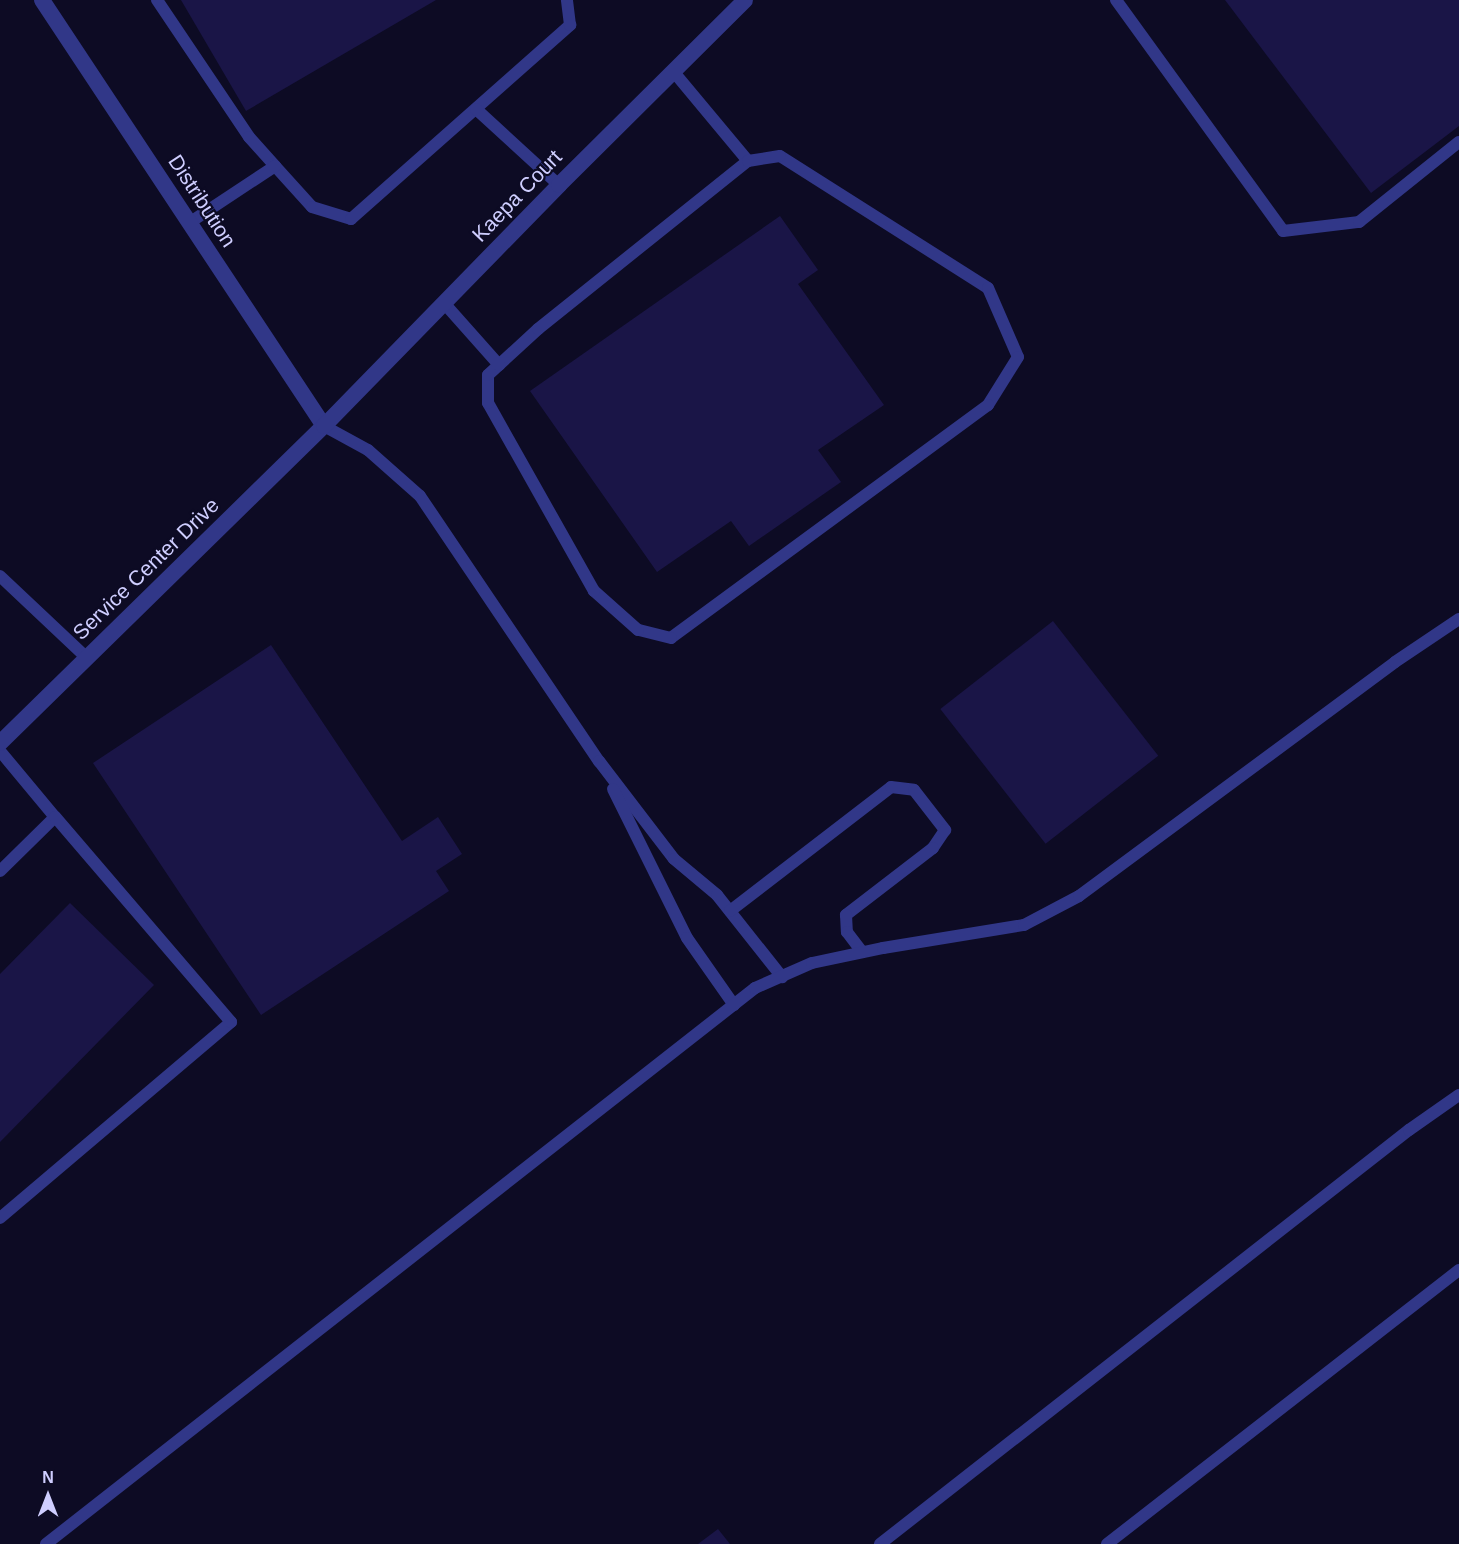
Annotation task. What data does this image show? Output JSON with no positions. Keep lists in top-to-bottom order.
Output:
{
  "streets": {
    "street": ["Kaepa Court", "Distribution", "Service Center Drive"]
  },
  "crossings": [
    ["Kaepa Court", "Distribution"],
    ["Kaepa Court", "Service Center Drive"],
    ["Distribution", "Service Center Drive"]
  ],
  "north": "top"
}
